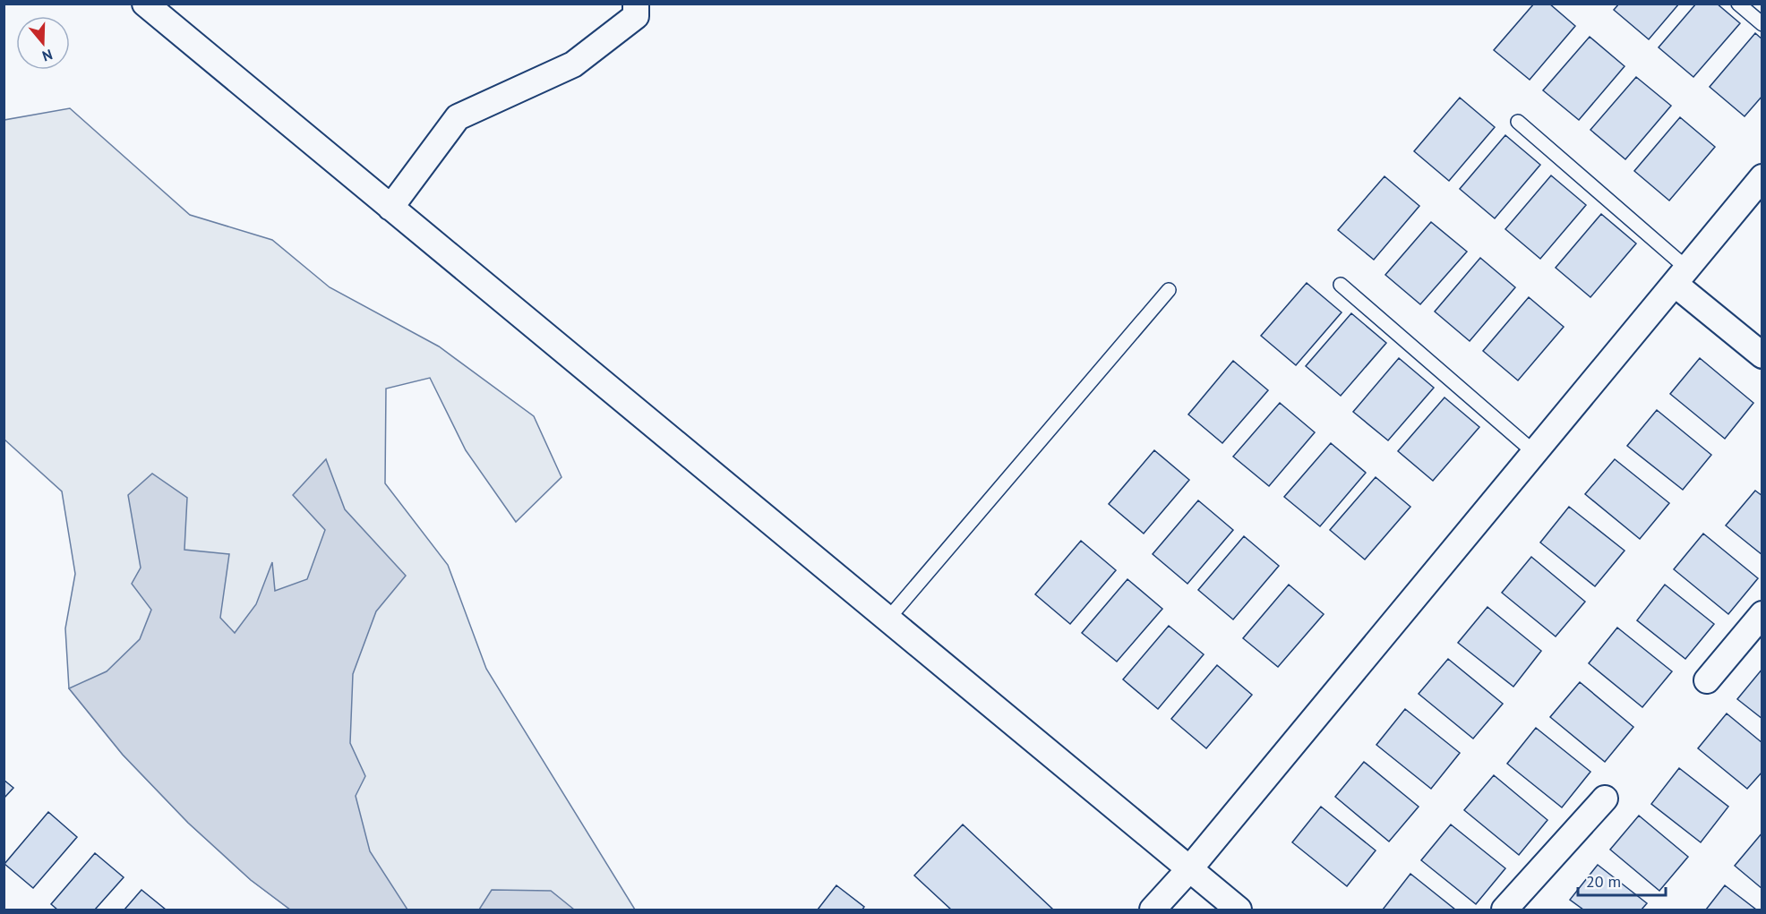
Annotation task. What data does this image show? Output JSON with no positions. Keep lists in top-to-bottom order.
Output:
{
  "scale_bar": "20 m",
  "north": "bottom"
}
